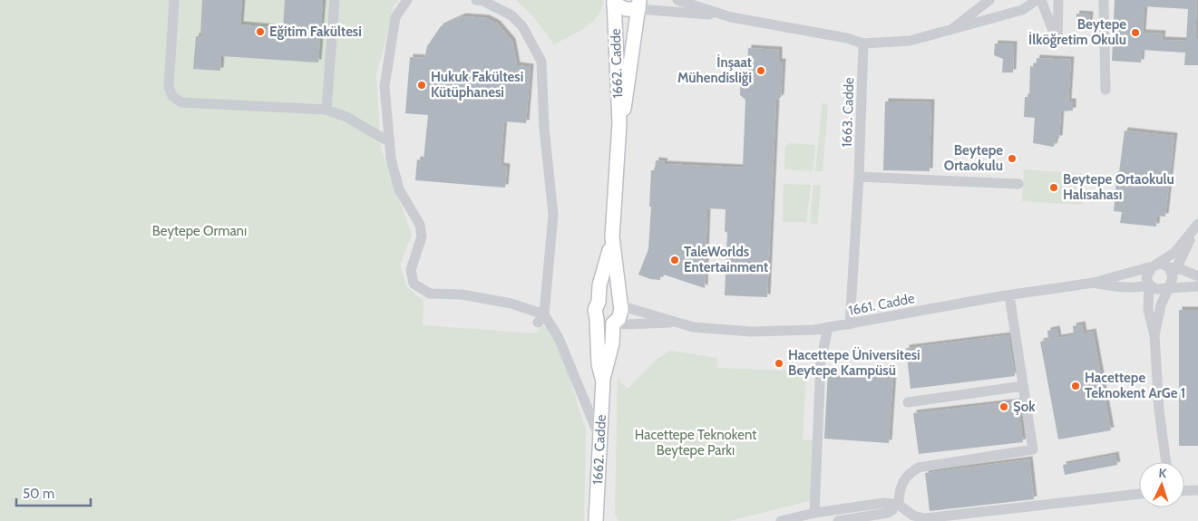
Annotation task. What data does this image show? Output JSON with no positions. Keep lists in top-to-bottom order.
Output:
{
  "streets": {
    "street": ["1662. Cadde", "1663. Cadde", "1661. Cadde"]
  },
  "crossings": [
    ["1662. Cadde", "1661. Cadde"],
    ["1663. Cadde", "1661. Cadde"]
  ],
  "parks": ["Beytepe Ormanı", "Hacettepe Teknokent Beytepe Parkı"],
  "places": [
    "Eğitim Fakültesi",
    "Beytepe İlköğretim Okulu",
    "İnşaat Mühendisliği",
    "Hukuk Fakültesi Kütüphanesi",
    "Beytepe Ortaokulu",
    "Beytepe Ortaokulu Halısahası",
    "TaleWorlds Entertainment",
    "Hacettepe Üniversitesi Beytepe Kampüsü",
    "Hacettepe Teknokent ArGe 1",
    "Şok"
  ],
  "scale_bar": "50 m",
  "north": "top"
}
